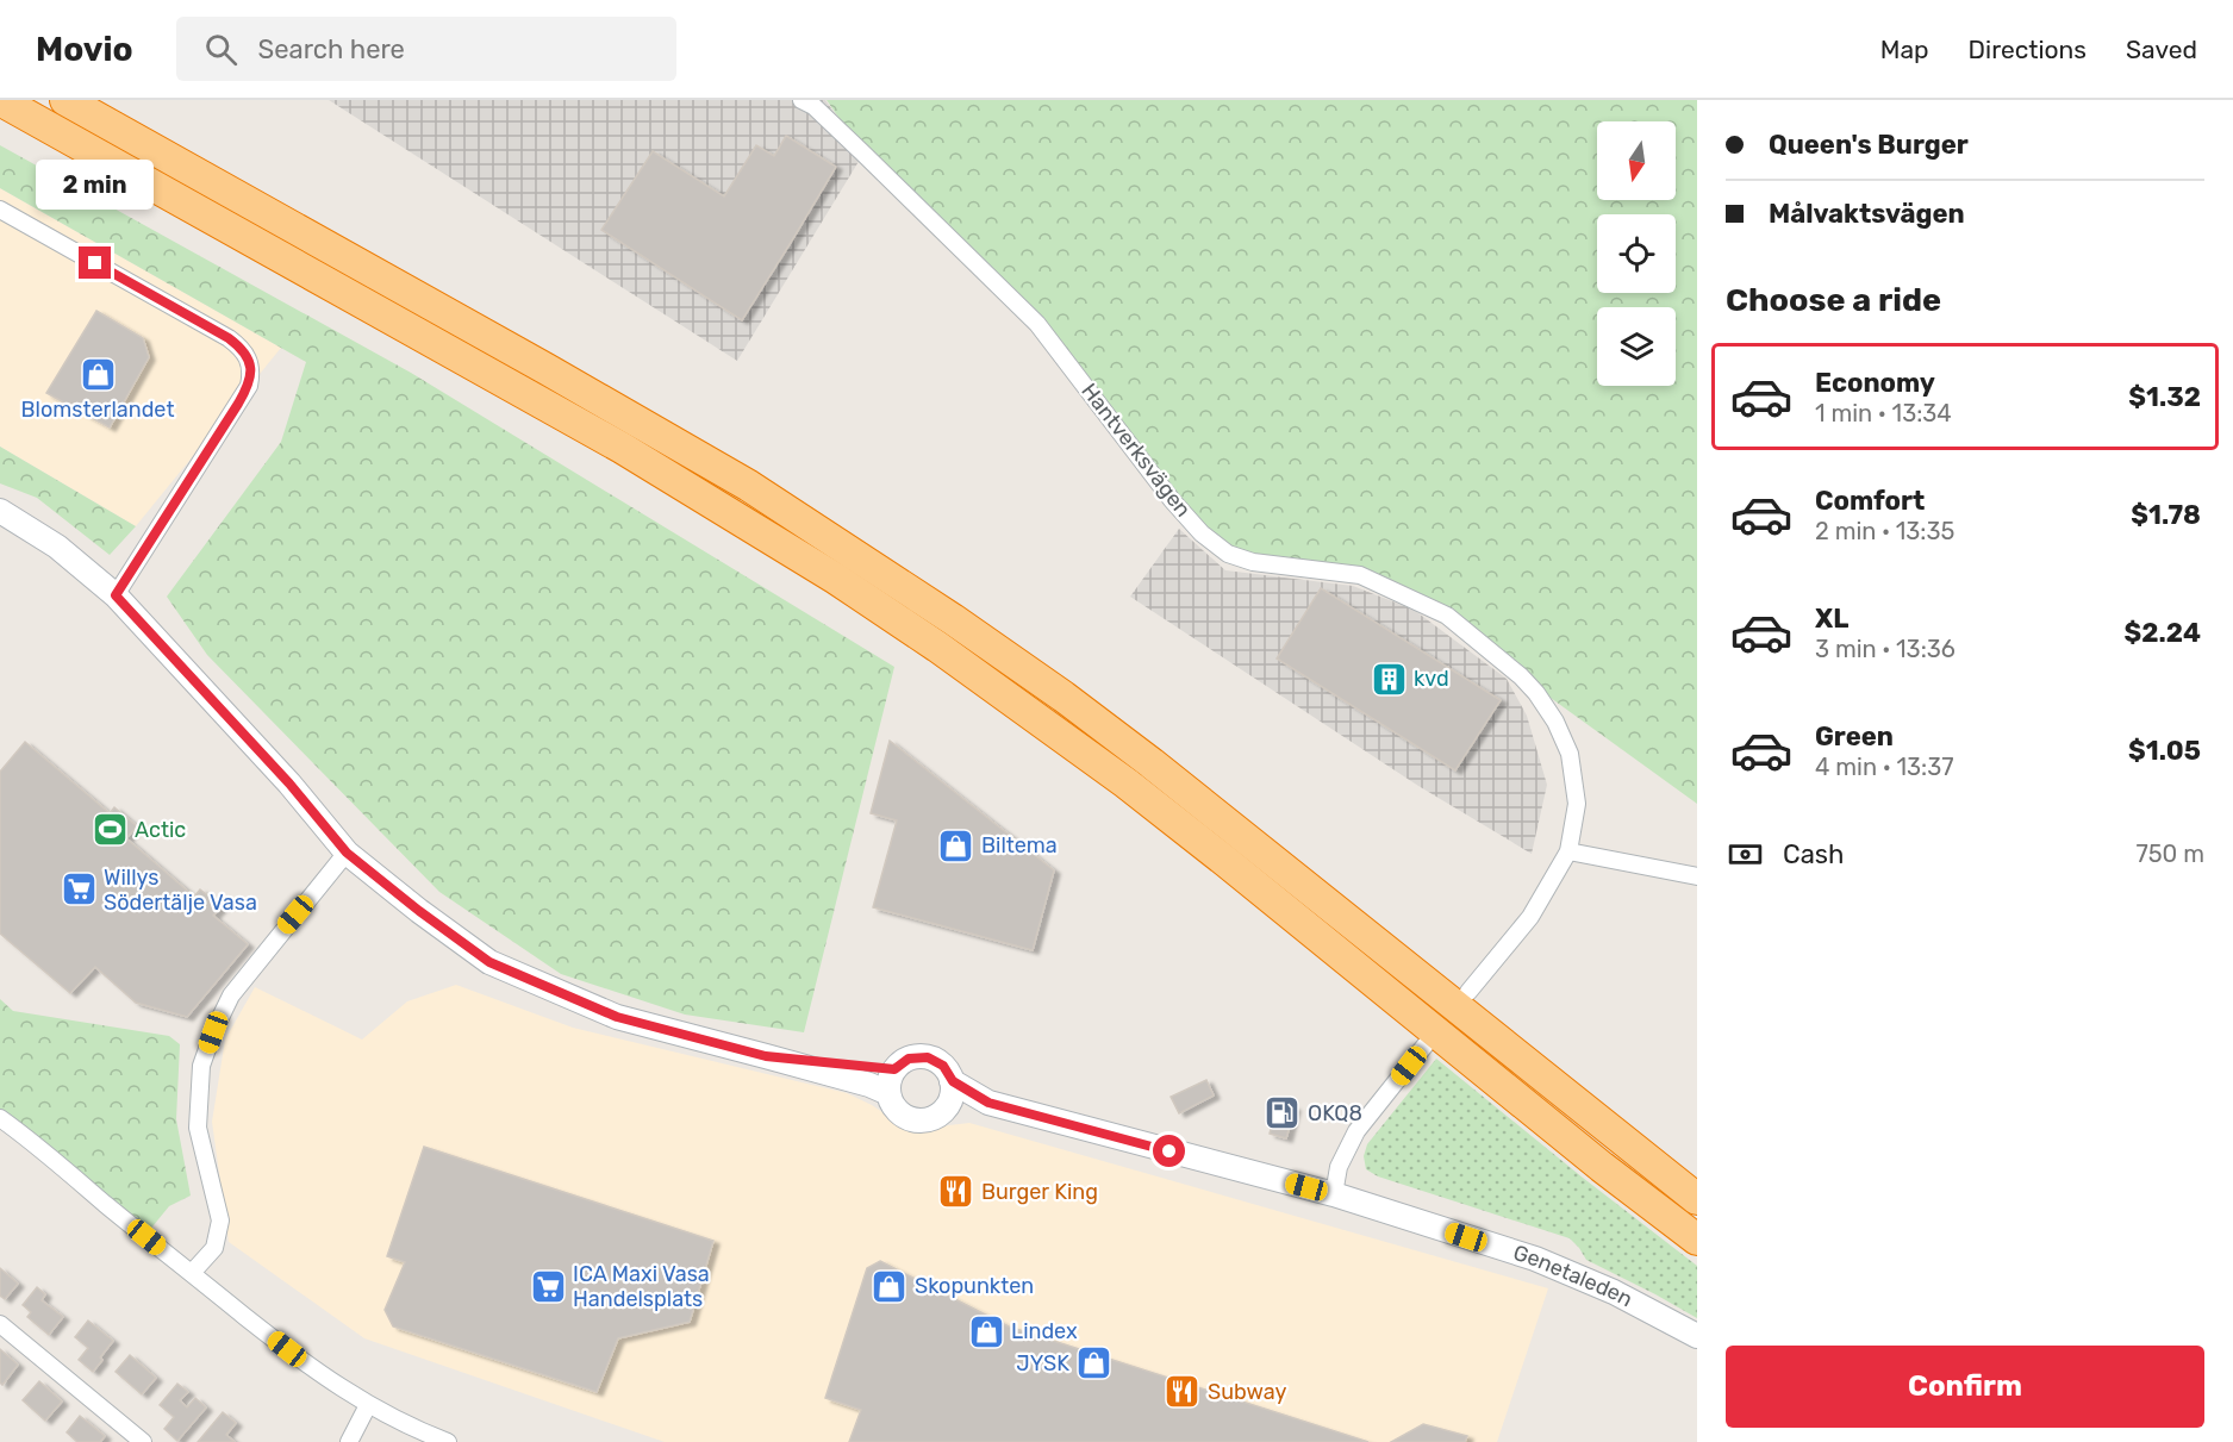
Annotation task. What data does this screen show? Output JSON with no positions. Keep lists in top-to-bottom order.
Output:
{
  "streets": {
    "main road": ["Genetaleden"],
    "street": ["Hantverksvägen"]
  },
  "places": {
    "shop": [
      "Blomsterlandet",
      "Biltema",
      "Skopunkten",
      "Lindex",
      "JYSK"
    ],
    "building": ["kvd"],
    "sports": ["Actic"],
    "supermarket": ["Willys Södertälje Vasa", "ICA Maxi Vasa Handelsplats"],
    "fuel station": ["OKQ8"],
    "restaurant": ["Burger King", "Subway"]
  },
  "north": "bottom",
  "page": {
    "header": "Movio",
    "search": "Search here",
    "nav": ["Map", "Directions", "Saved"],
    "banner": ["Queen's Burger", "Målvaktsvägen"],
    "bubble": "2 min",
    "heading": "Choose a ride",
    "list": [
      {
        "name": "Economy",
        "note": "1 min · 13:34",
        "value": "$1.32"
      },
      {
        "name": "Comfort",
        "note": "2 min · 13:35",
        "value": "$1.78"
      },
      {
        "name": "XL",
        "note": "3 min · 13:36",
        "value": "$2.24"
      },
      {
        "name": "Green",
        "note": "4 min · 13:37",
        "value": "$1.05"
      }
    ],
    "pay": ["Cash", "750 m"],
    "buttons": "Confirm"
  }
}
